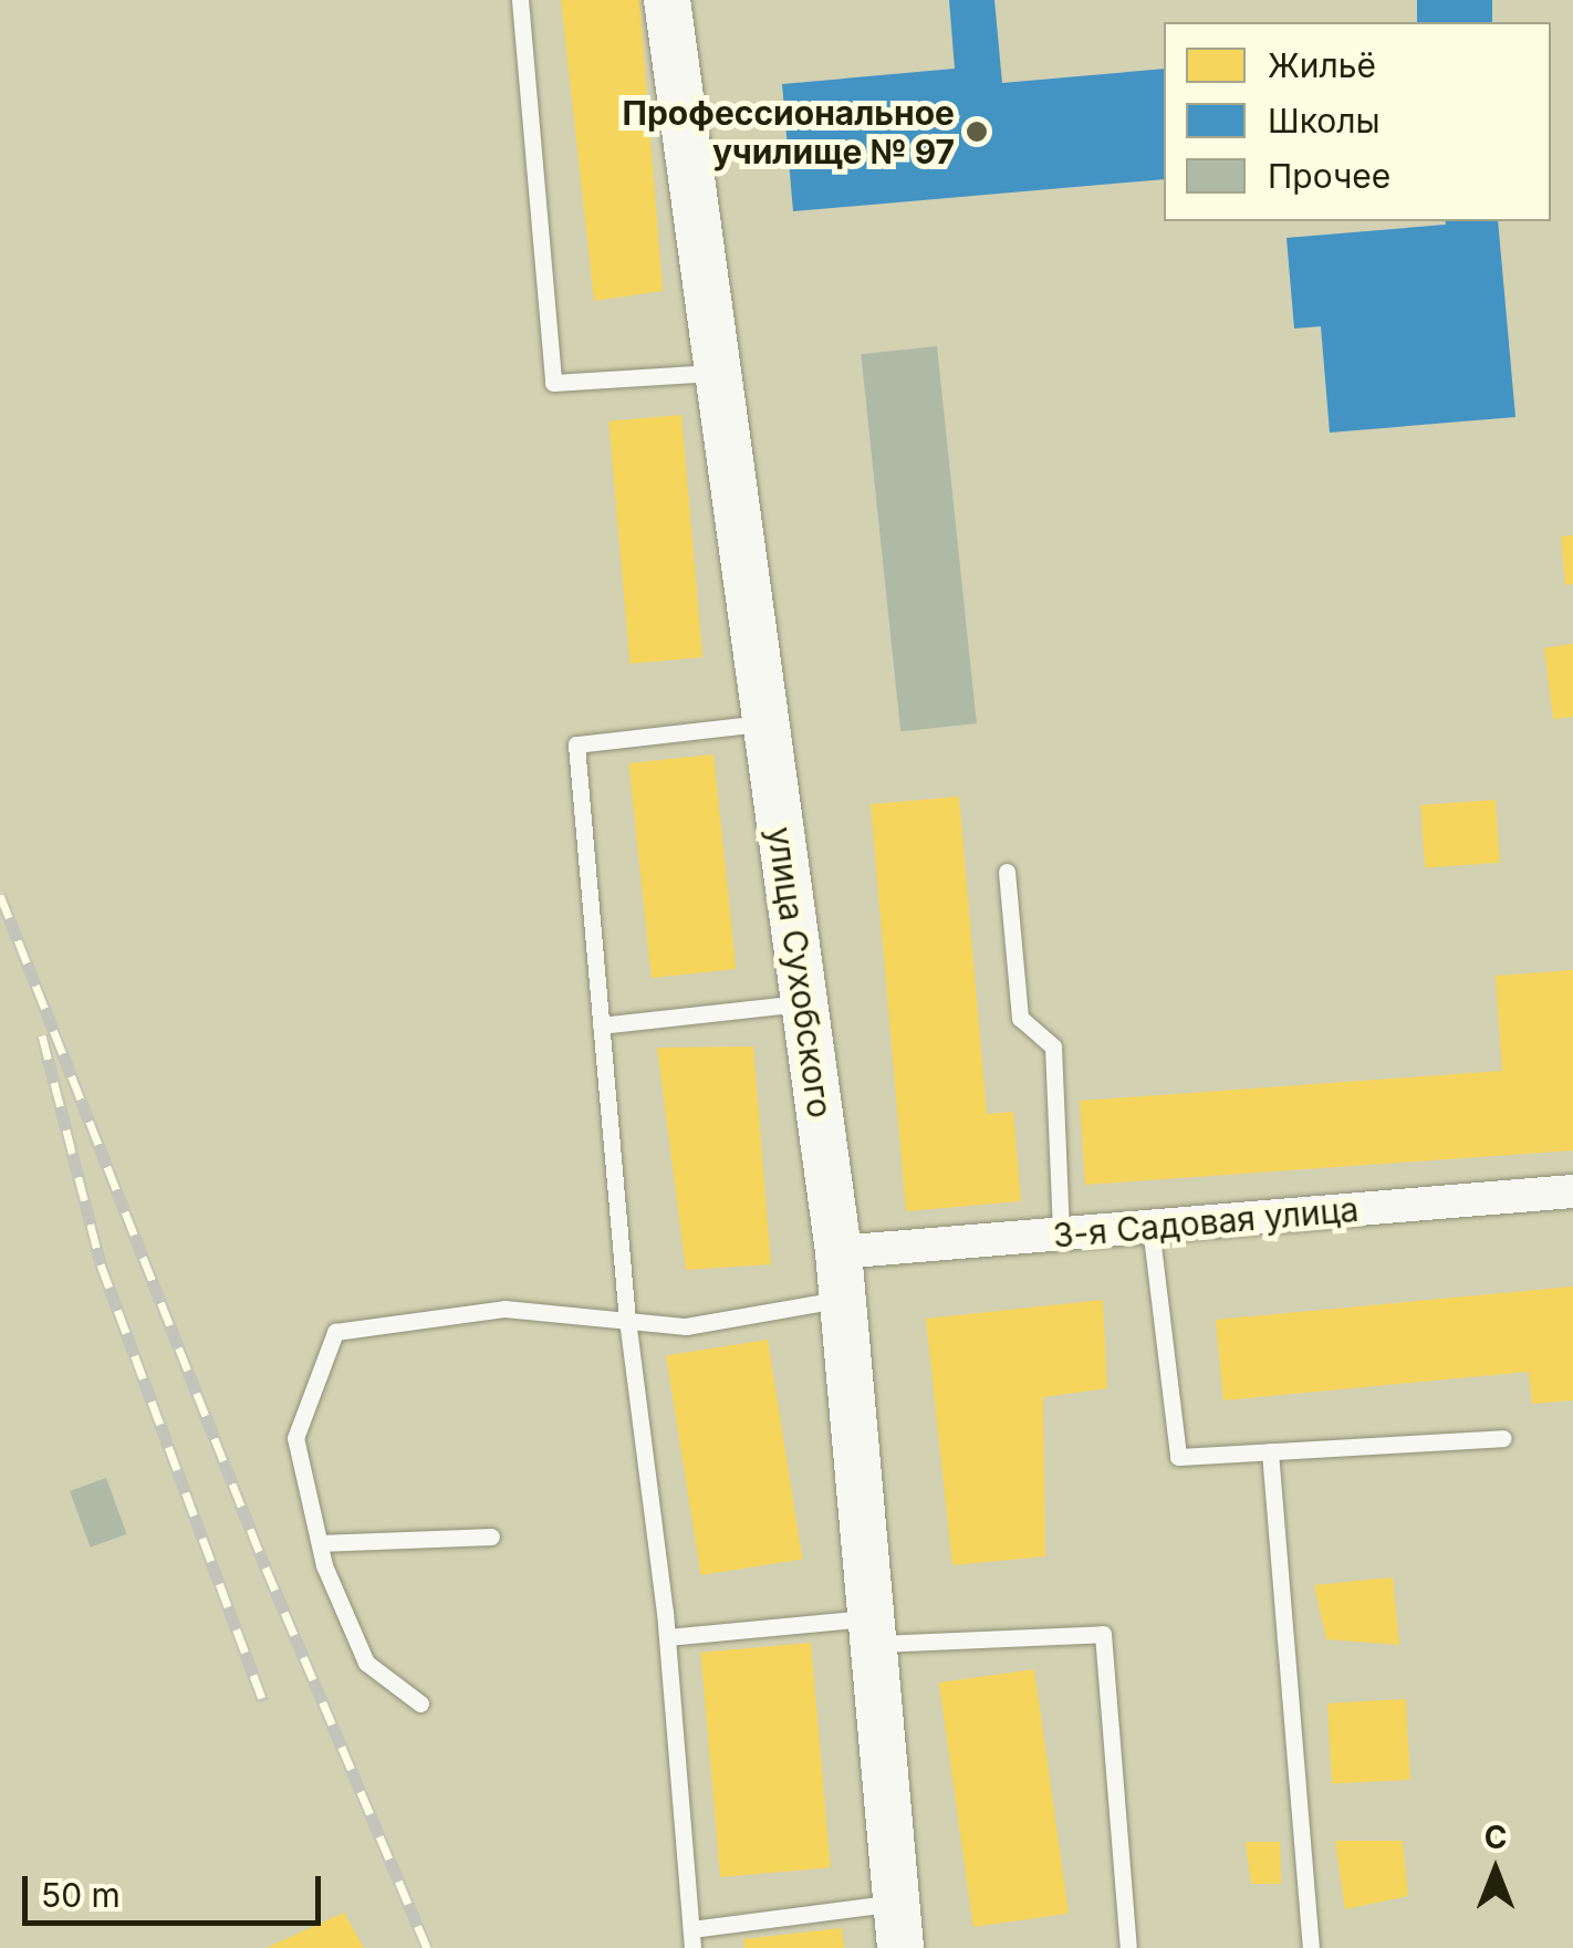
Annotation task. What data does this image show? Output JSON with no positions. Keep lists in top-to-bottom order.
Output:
{
  "streets": {
    "street": ["улица Сухобского", "3-я Садовая улица"]
  },
  "crossings": [
    ["улица Сухобского", "3-я Садовая улица"]
  ],
  "places": ["Профессиональное училище № 97"],
  "legend": ["Жильё", "Школы", "Прочее"],
  "scale_bar": "50 m",
  "north": "top"
}
